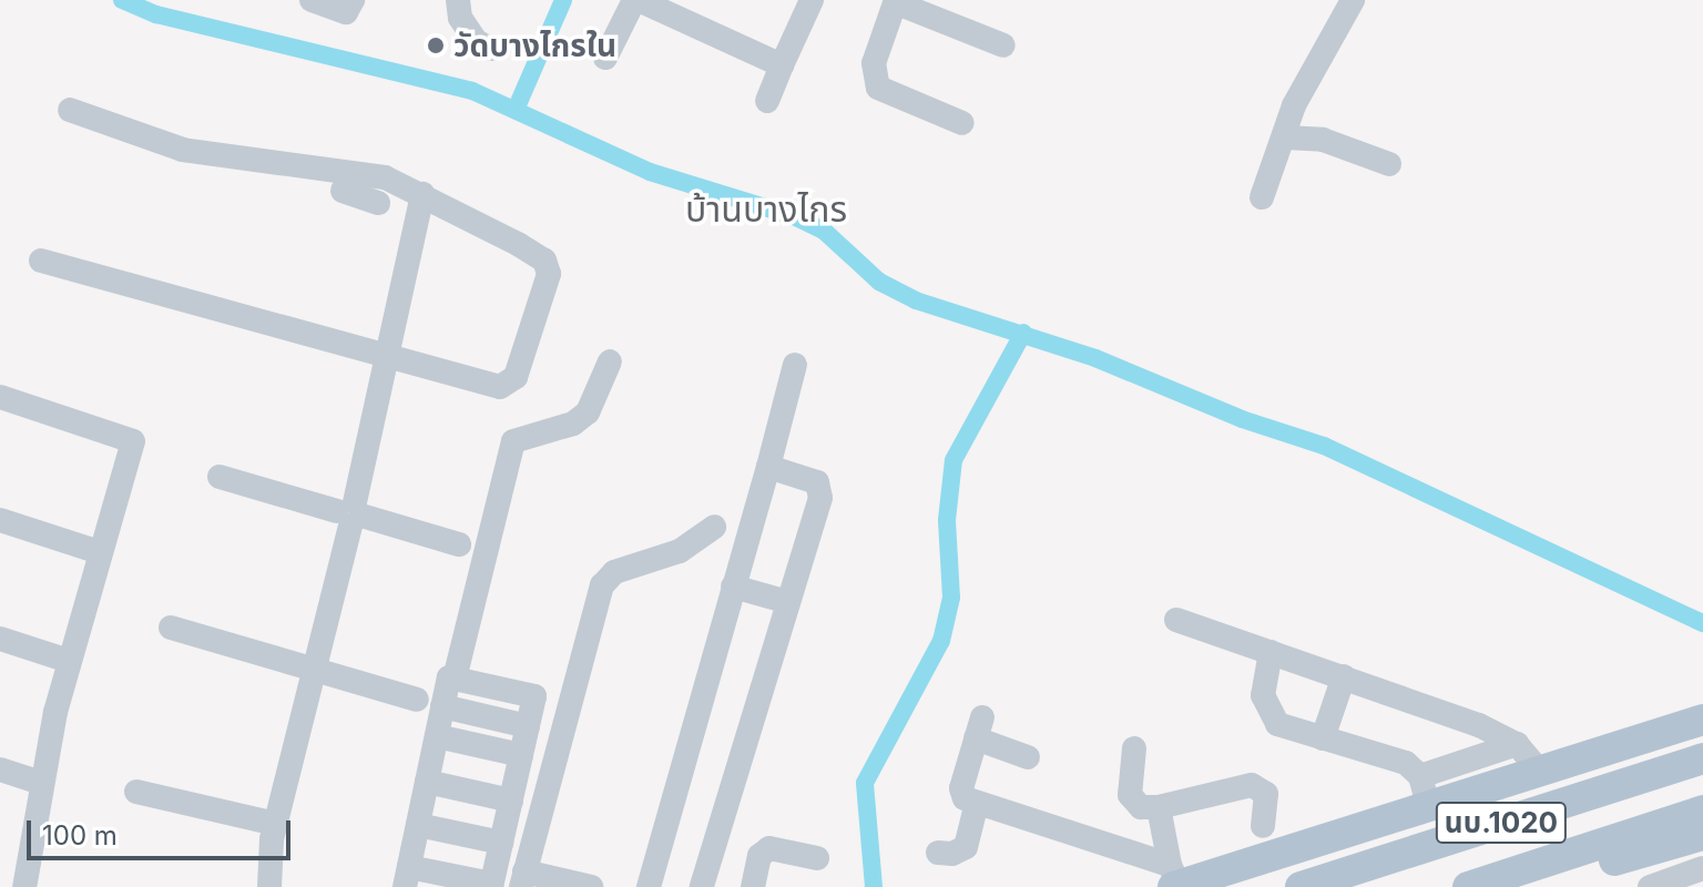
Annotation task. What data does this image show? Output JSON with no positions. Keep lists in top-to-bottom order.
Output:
{
  "streets": {
    "main road": ["นบ.1020"]
  },
  "districts": ["บ้านบางไกร"],
  "places": ["วัดบางไกรใน"],
  "scale_bar": "100 m"
}
